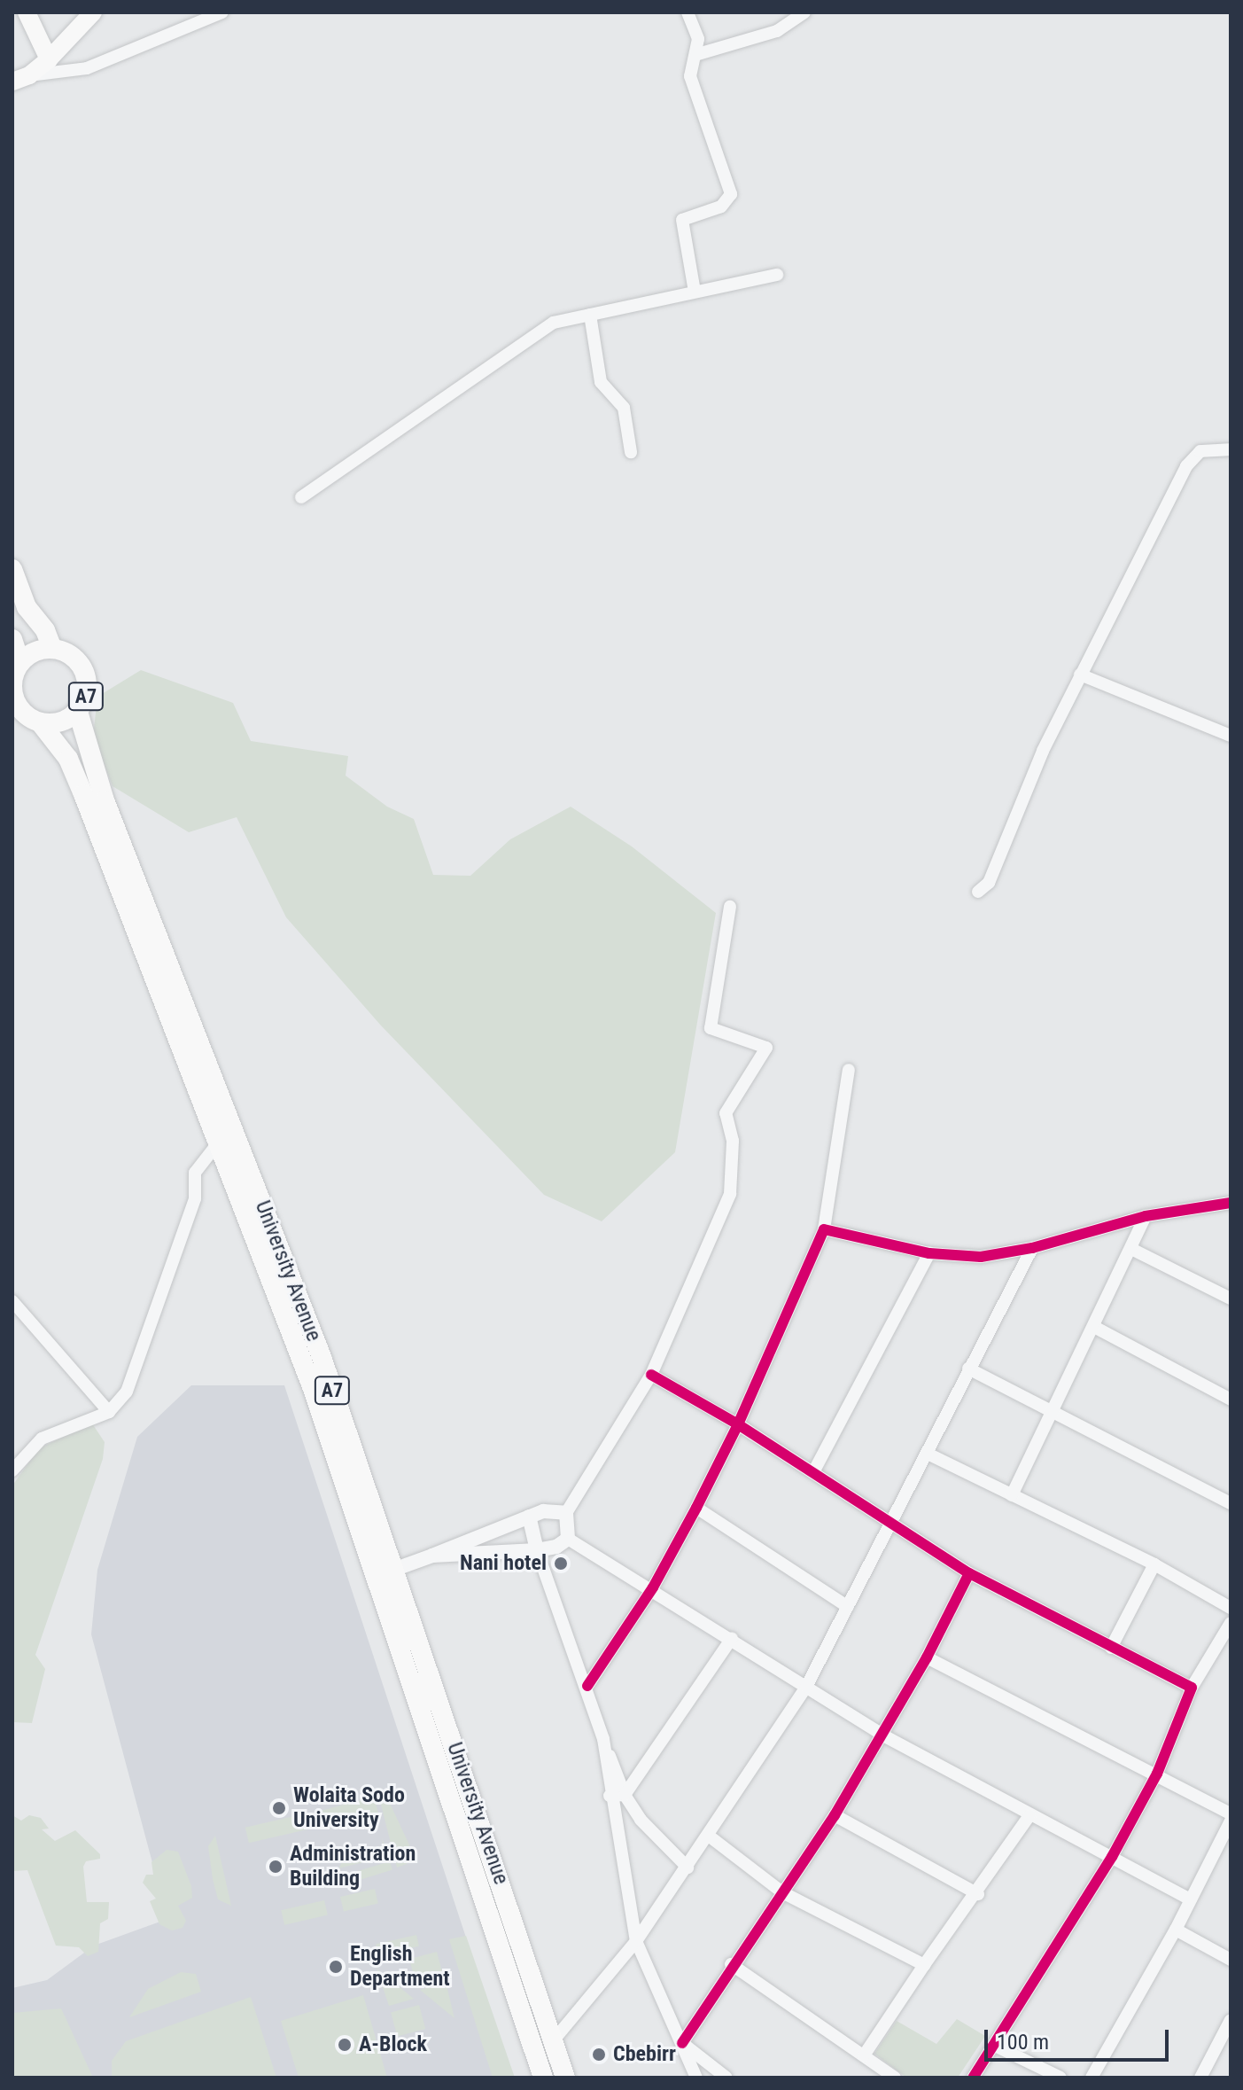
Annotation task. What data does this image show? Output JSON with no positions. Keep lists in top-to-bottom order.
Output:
{
  "streets": {
    "main road": ["A7", "University Avenue"]
  },
  "crossings": [
    ["A7", "University Avenue"]
  ],
  "places": [
    "Nani hotel",
    "Wolaita Sodo University",
    "Administration Building",
    "English Department",
    "A-Block",
    "Cbebirr"
  ],
  "scale_bar": "100 m"
}
